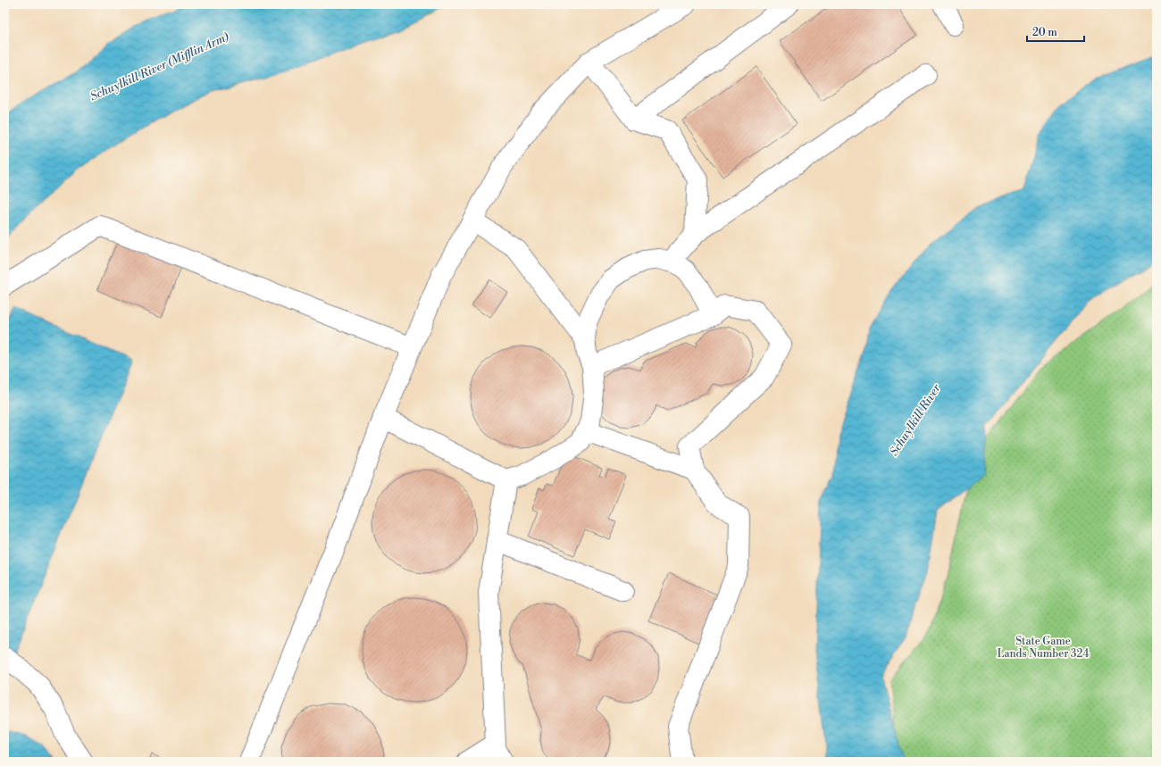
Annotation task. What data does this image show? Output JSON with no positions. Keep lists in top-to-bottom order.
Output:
{
  "water": ["Schuylkill River (Mifflin Arm)", "Schuylkill River"],
  "parks": ["State Game Lands Number 324"],
  "scale_bar": "20 m"
}
